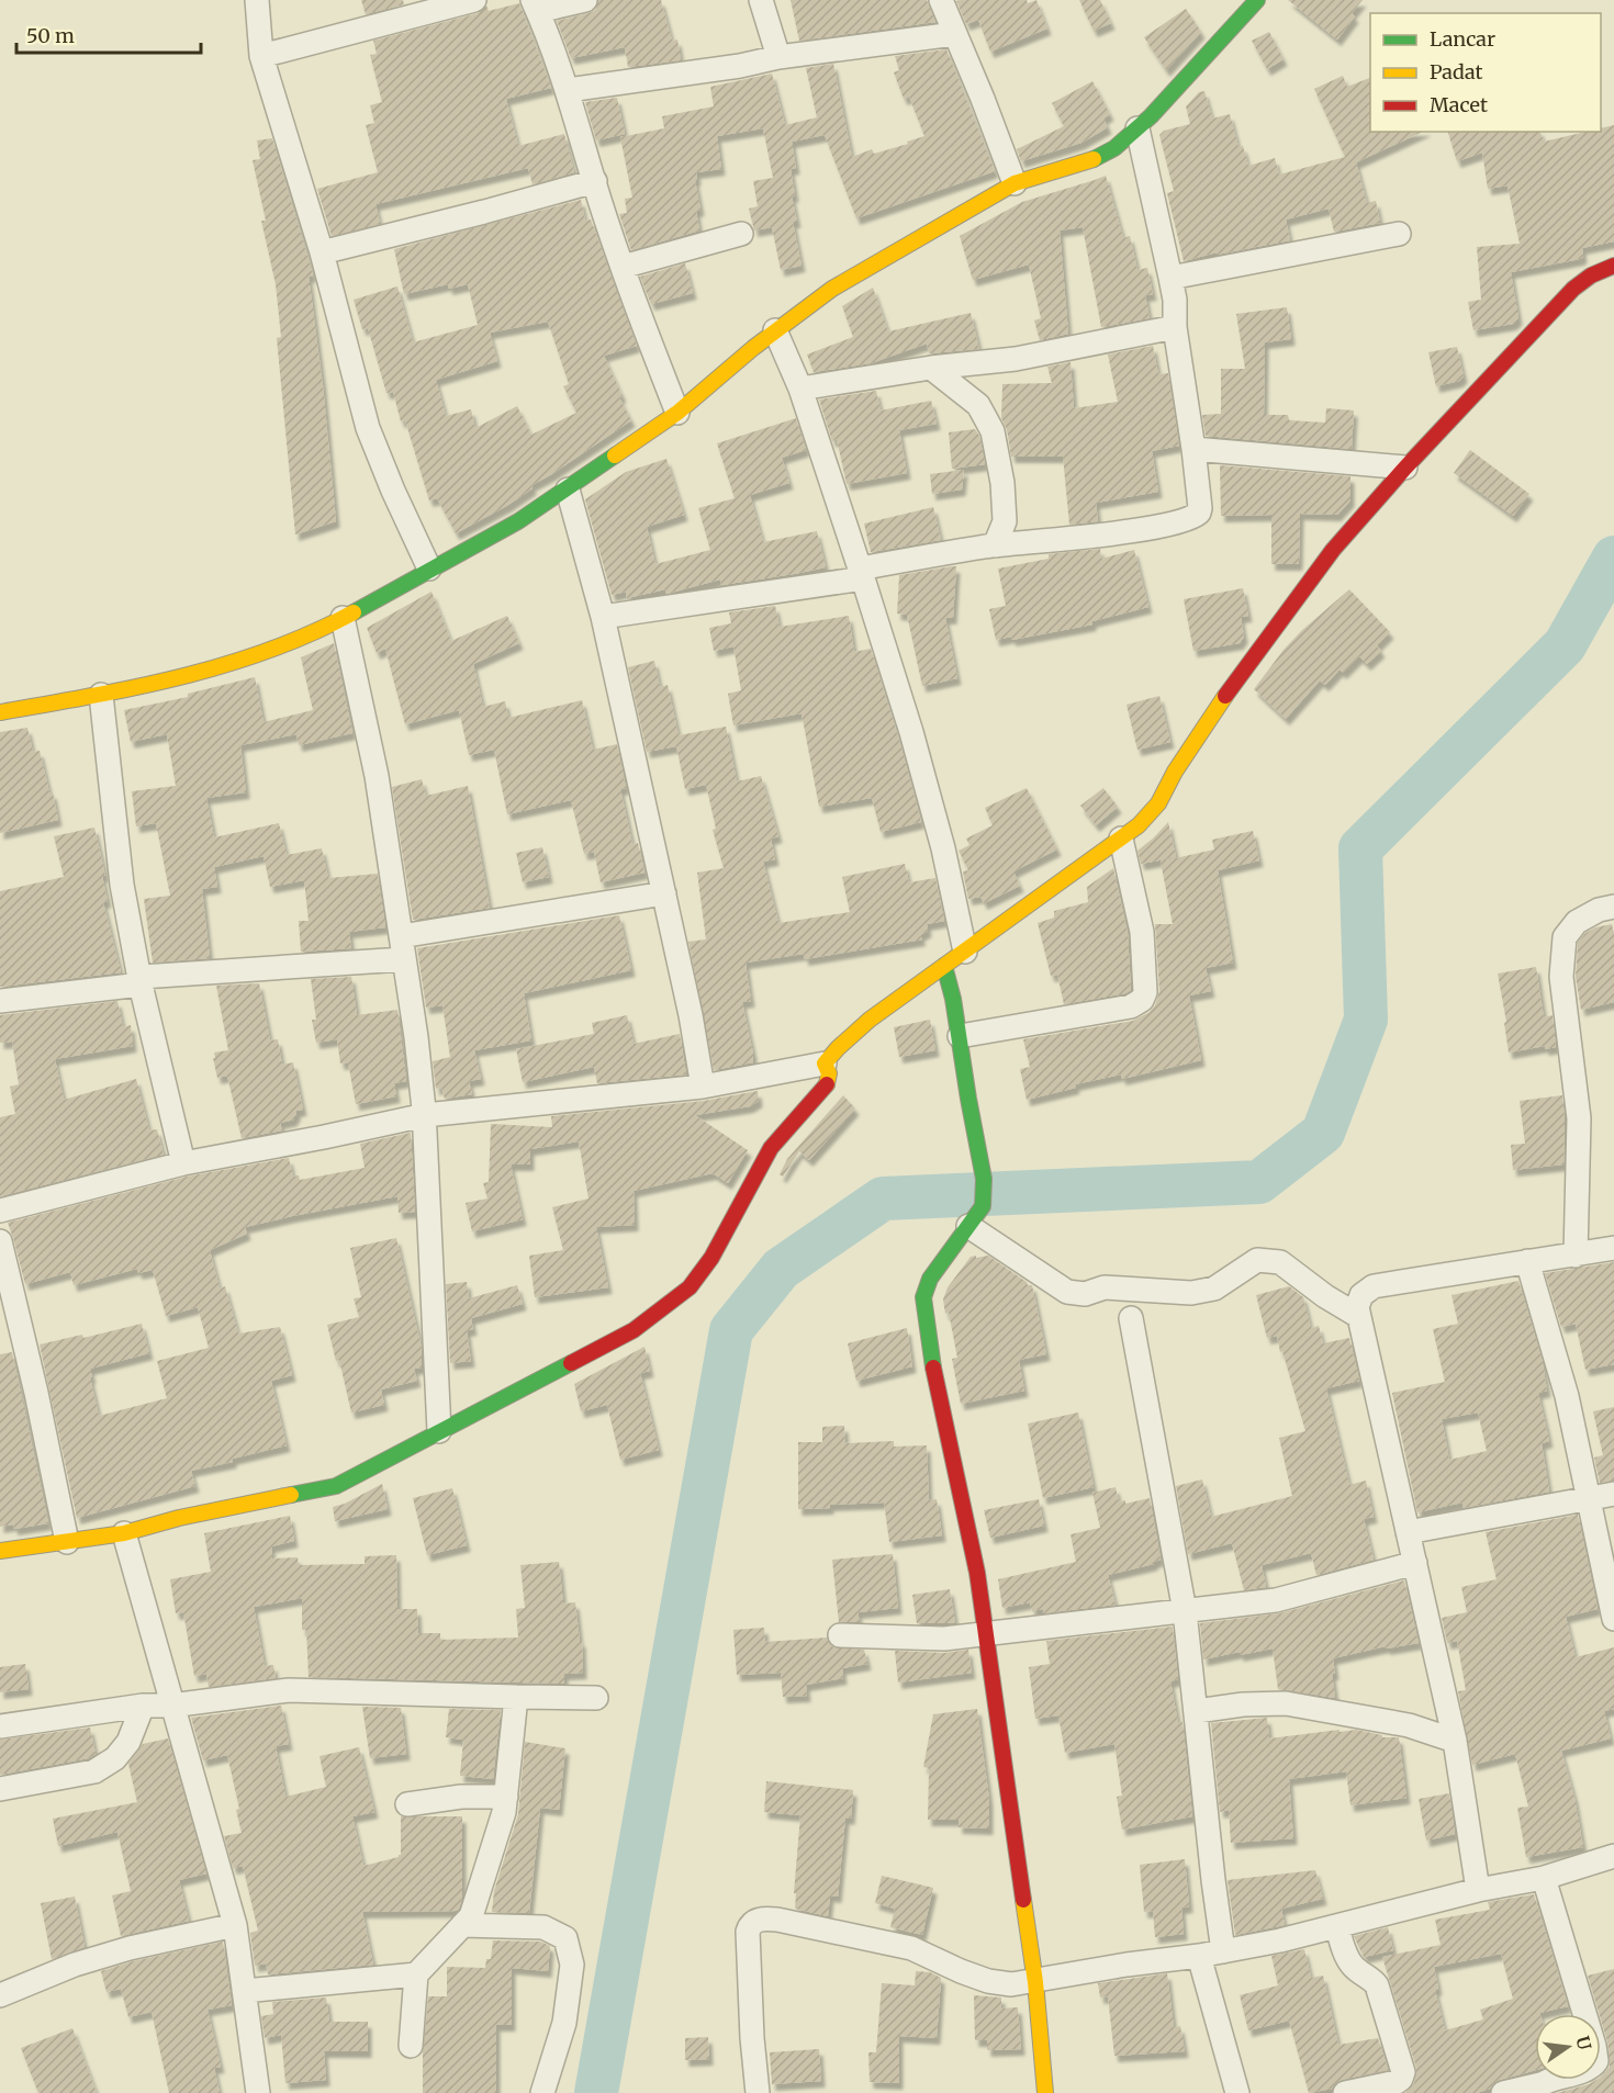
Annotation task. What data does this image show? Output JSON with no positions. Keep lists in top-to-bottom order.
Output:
{
  "legend": ["Lancar", "Padat", "Macet"],
  "scale_bar": "50 m",
  "north": "right"
}
